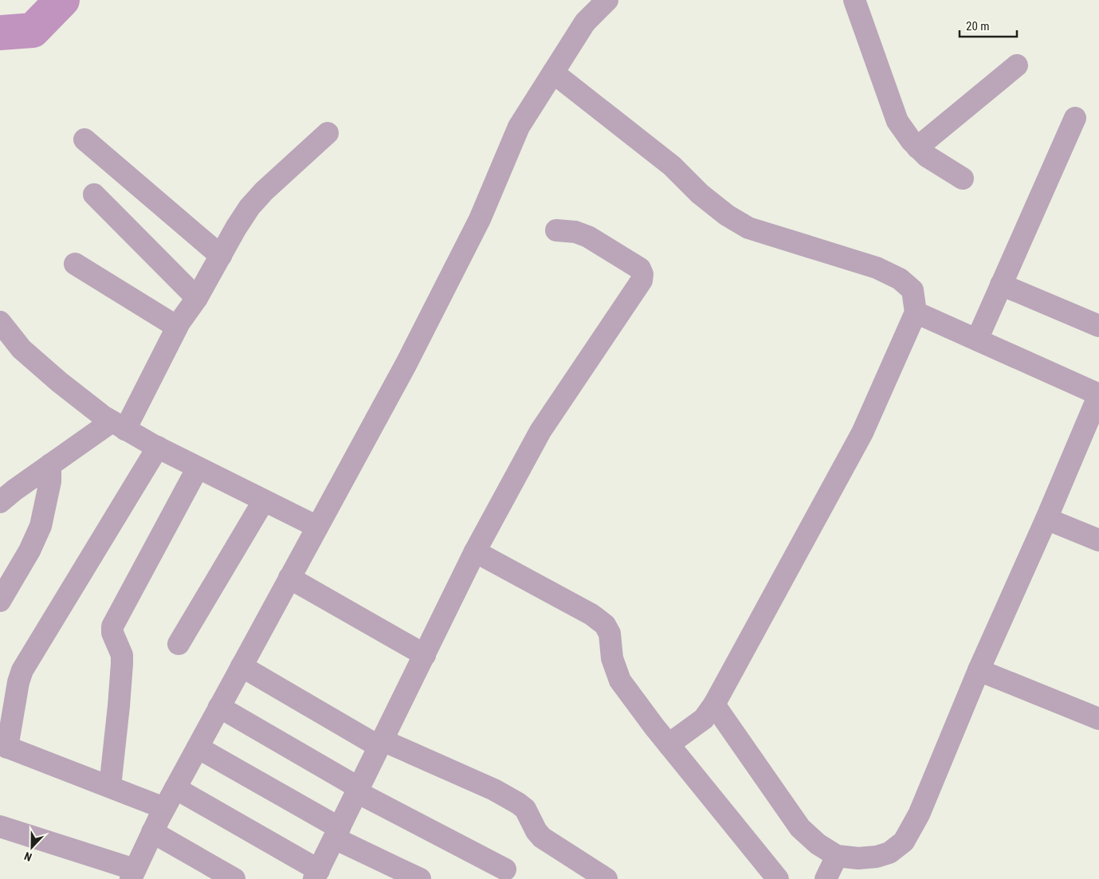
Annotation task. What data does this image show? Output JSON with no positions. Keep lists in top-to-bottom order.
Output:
{
  "scale_bar": "20 m",
  "north": "bottom"
}
